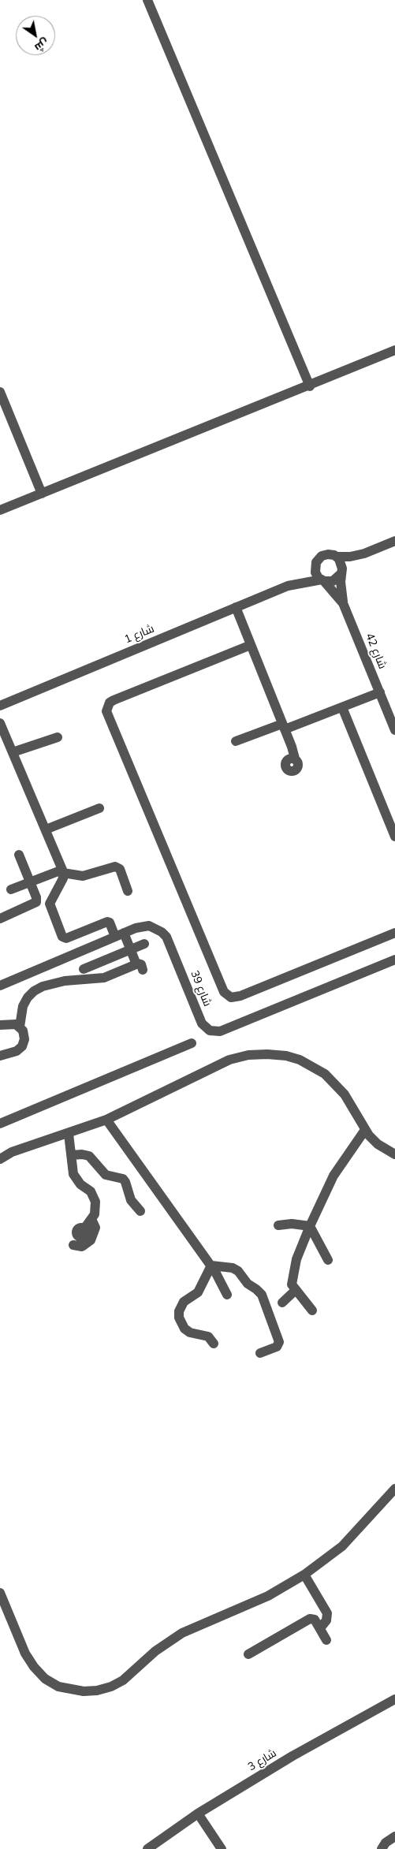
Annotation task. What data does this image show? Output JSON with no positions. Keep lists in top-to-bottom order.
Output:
{
  "streets": {
    "street": [
      "شارع 1",
      "شارع 42",
      "شارع 39",
      "شارع 3"
    ]
  },
  "crossings": [
    ["شارع 1", "شارع 42"]
  ],
  "north": "bottom right"
}
